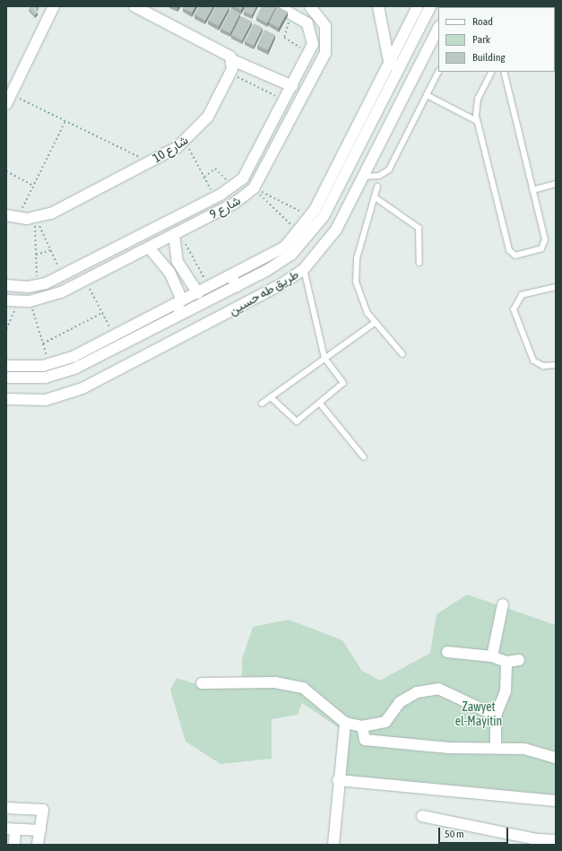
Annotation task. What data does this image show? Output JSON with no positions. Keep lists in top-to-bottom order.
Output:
{
  "streets": {
    "street": ["شارع 10", "شارع 9", "طريق طه حسين"]
  },
  "parks": ["Zawyet el-Mayitin"],
  "legend": ["Road", "Park", "Building"],
  "scale_bar": "50 m"
}
